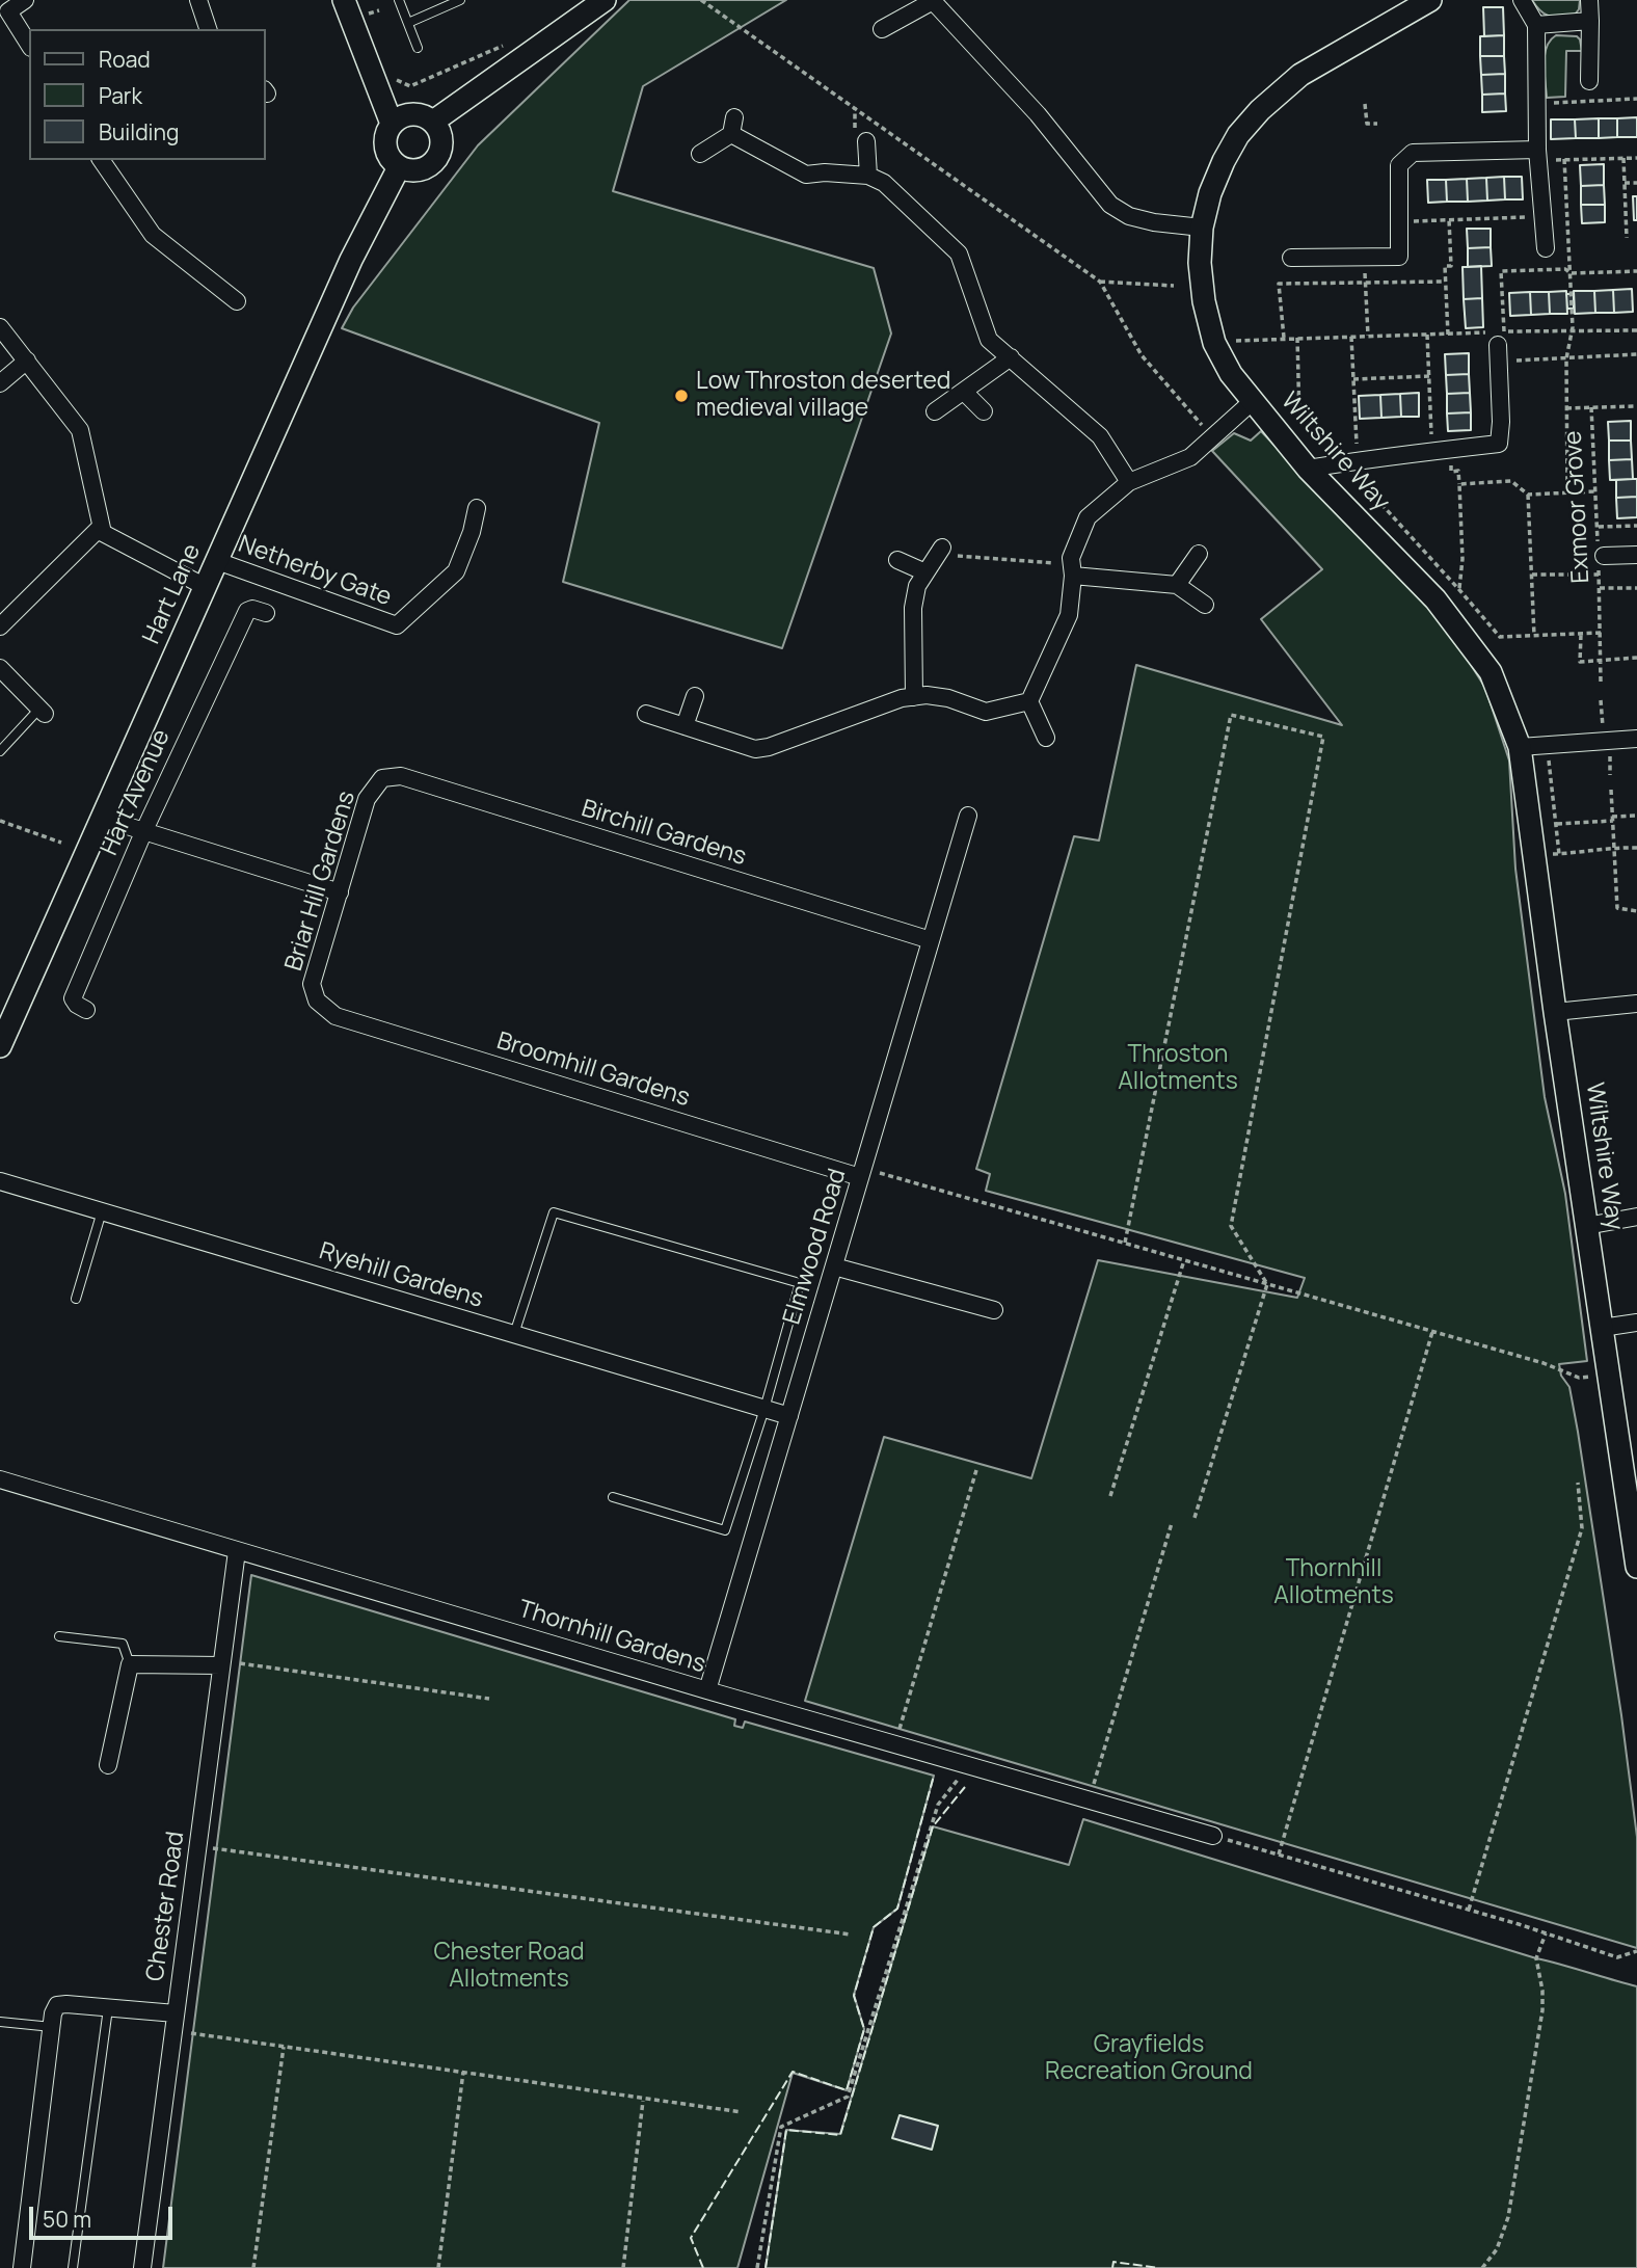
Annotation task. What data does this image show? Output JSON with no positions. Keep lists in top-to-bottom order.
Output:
{
  "streets": {
    "street": [
      "Wiltshire Way",
      "Netherby Gate",
      "Hart Lane",
      "Hart Avenue",
      "Birchill Gardens",
      "Briar Hill Gardens",
      "Broomhill Gardens",
      "Elmwood Road",
      "Ryehill Gardens",
      "Thornhill Gardens",
      "Chester Road"
    ],
    "path": ["Exmoor Grove"]
  },
  "crossings": [
    ["Netherby Gate", "Hart Lane"],
    ["Birchill Gardens", "Briar Hill Gardens"],
    ["Birchill Gardens", "Elmwood Road"],
    ["Briar Hill Gardens", "Broomhill Gardens"],
    ["Broomhill Gardens", "Elmwood Road"],
    ["Elmwood Road", "Ryehill Gardens"],
    ["Elmwood Road", "Thornhill Gardens"],
    ["Thornhill Gardens", "Chester Road"]
  ],
  "parks": [
    "Throston Allotments",
    "Thornhill Allotments",
    "Chester Road Allotments",
    "Grayfields Recreation Ground"
  ],
  "places": ["Low Throston deserted medieval village"],
  "legend": ["Road", "Park", "Building"],
  "scale_bar": "50 m"
}
